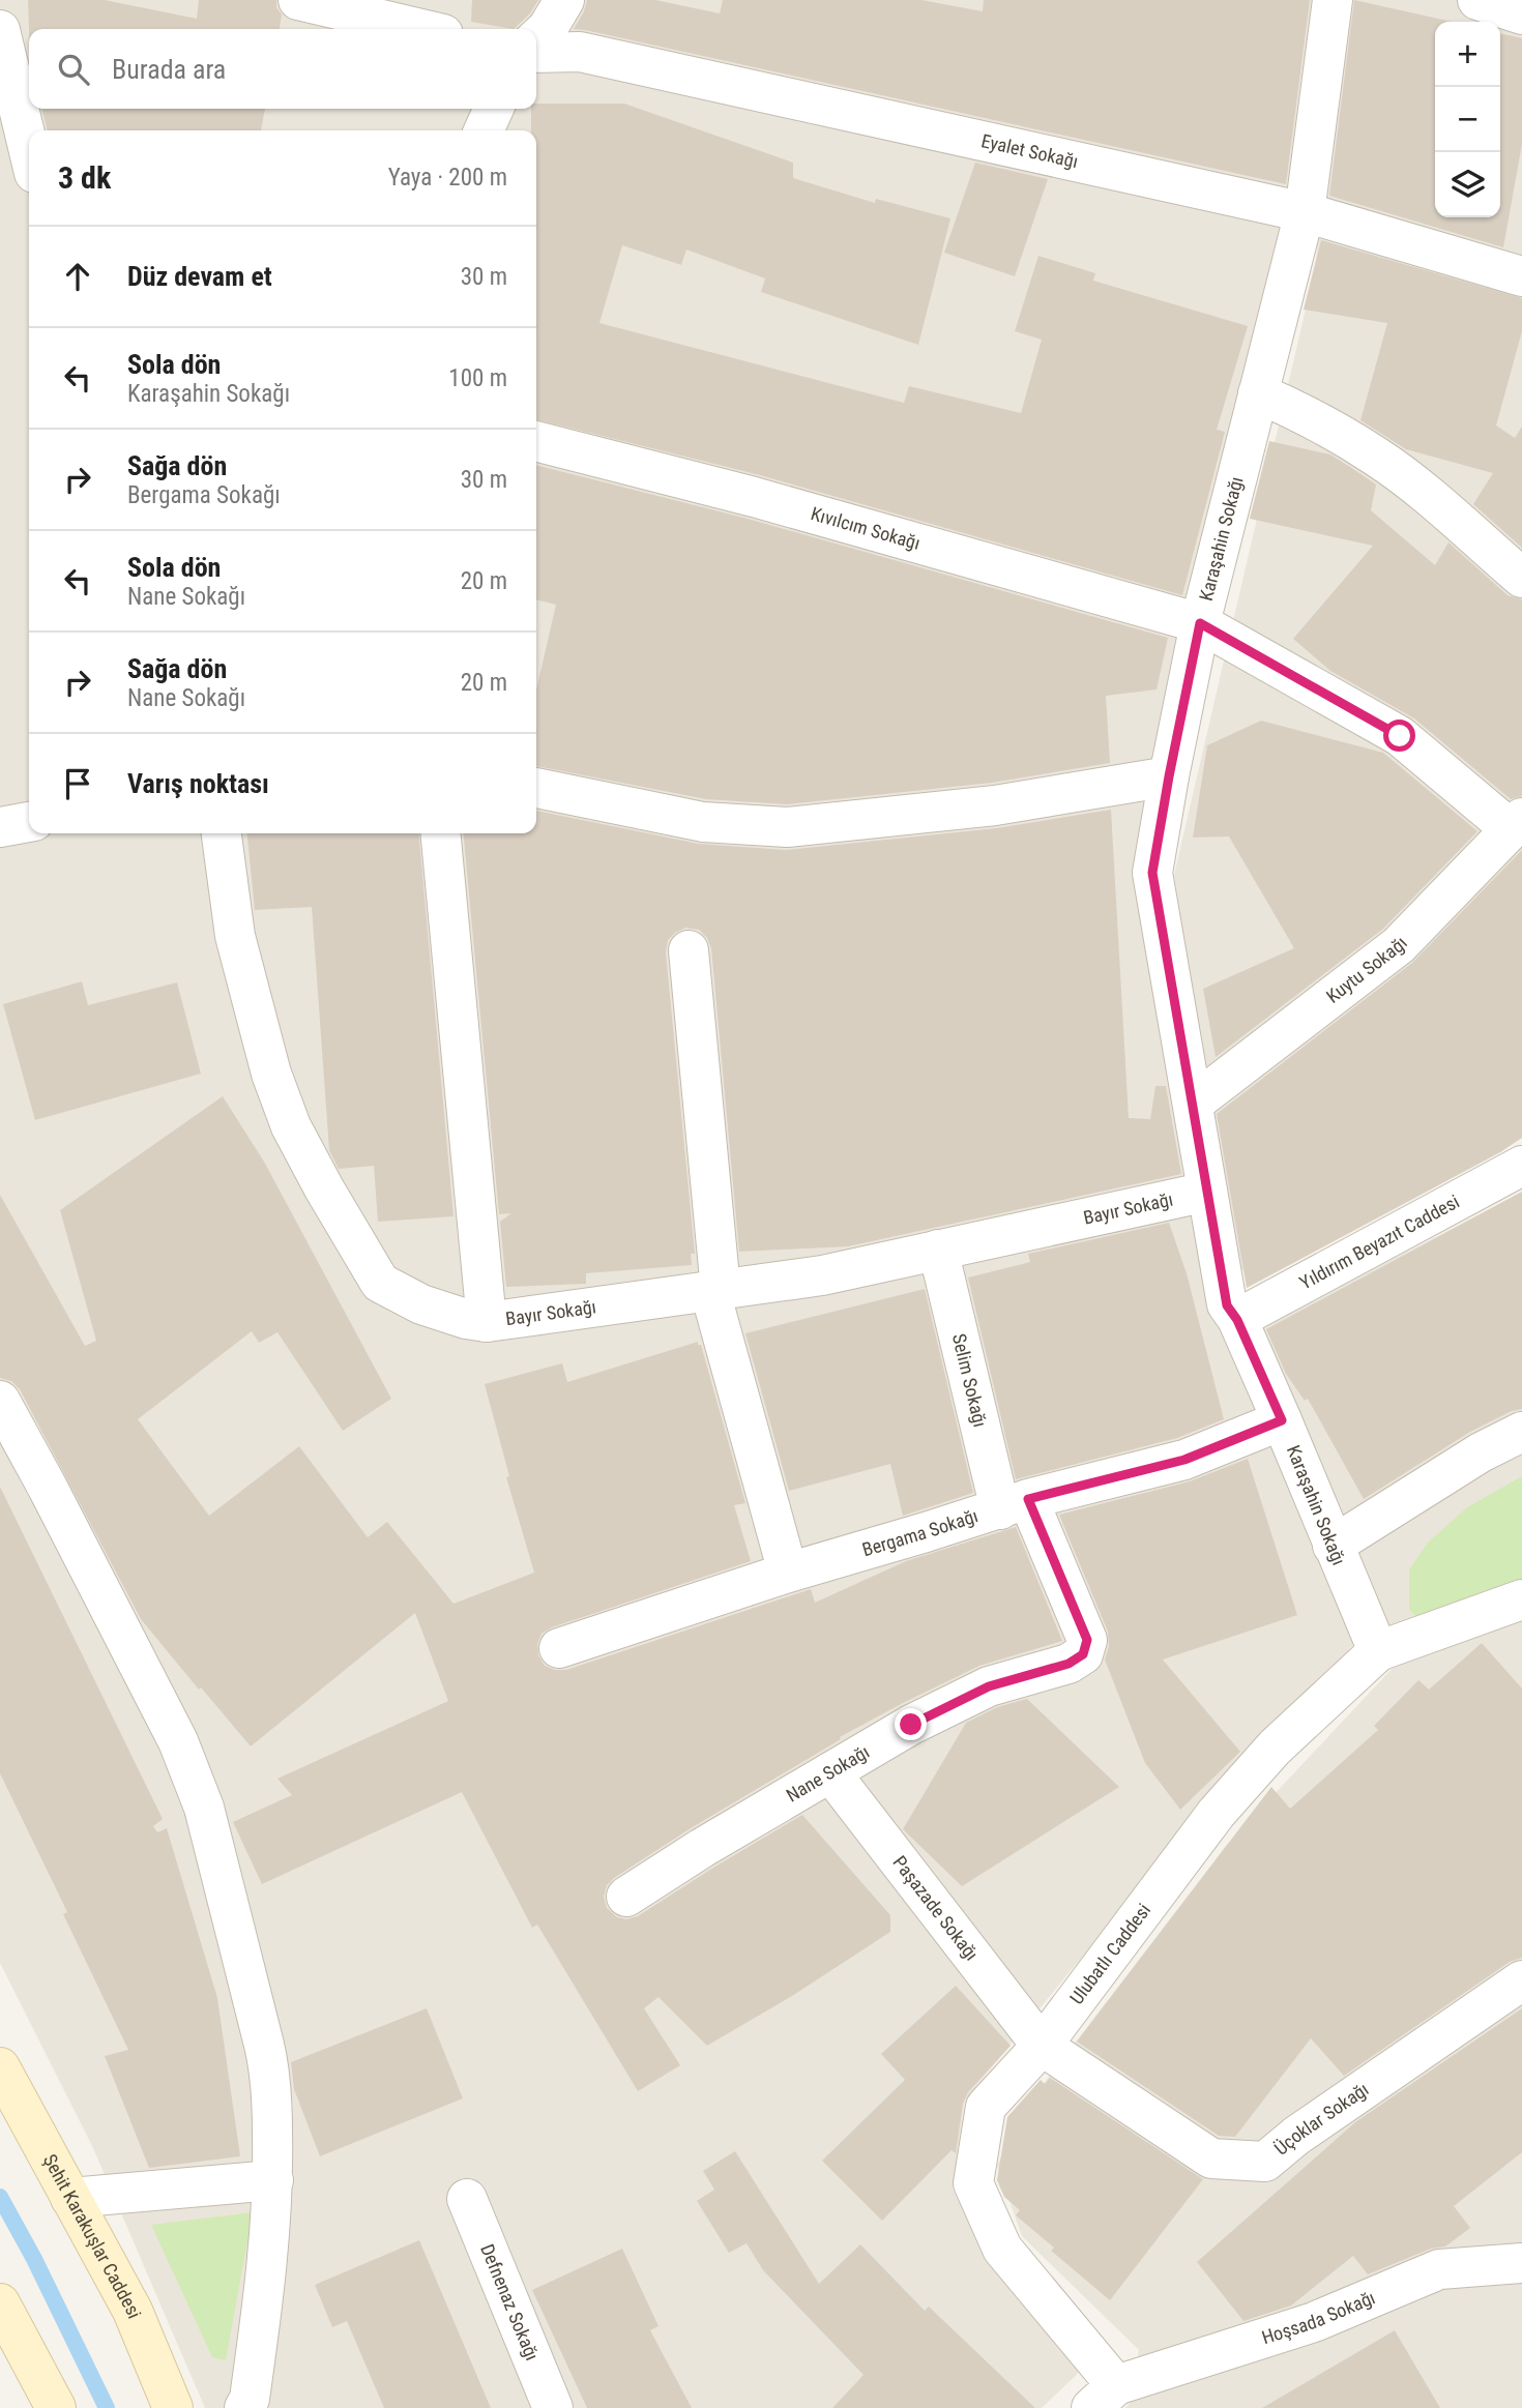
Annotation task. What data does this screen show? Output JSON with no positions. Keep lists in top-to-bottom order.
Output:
{
  "streets": {
    "main road": ["Şehit Karakuşlar Caddesi"],
    "street": [
      "Eyalet Sokağı",
      "Kıvılcım Sokağı",
      "Karaşahin Sokağı",
      "Kuytu Sokağı",
      "Bayır Sokağı",
      "Yıldırım Beyazıt Caddesi",
      "Selim Sokağı",
      "Bergama Sokağı",
      "Nane Sokağı",
      "Paşazade Sokağı",
      "Ulubatlı Caddesi",
      "Üçoklar Sokağı",
      "Defnenaz Sokağı",
      "Hoşsada Sokağı"
    ]
  },
  "crossings": [
    ["Eyalet Sokağı", "Karaşahin Sokağı"],
    ["Kıvılcım Sokağı", "Karaşahin Sokağı"],
    ["Kıvılcım Sokağı", "Kuytu Sokağı"],
    ["Karaşahin Sokağı", "Kuytu Sokağı"],
    ["Karaşahin Sokağı", "Bayır Sokağı"],
    ["Karaşahin Sokağı", "Yıldırım Beyazıt Caddesi"],
    ["Karaşahin Sokağı", "Bergama Sokağı"],
    ["Karaşahin Sokağı", "Ulubatlı Caddesi"],
    ["Bayır Sokağı", "Selim Sokağı"],
    ["Selim Sokağı", "Bergama Sokağı"],
    ["Selim Sokağı", "Nane Sokağı"],
    ["Bergama Sokağı", "Nane Sokağı"],
    ["Nane Sokağı", "Paşazade Sokağı"],
    ["Paşazade Sokağı", "Ulubatlı Caddesi"],
    ["Paşazade Sokağı", "Üçoklar Sokağı"],
    ["Ulubatlı Caddesi", "Üçoklar Sokağı"],
    ["Ulubatlı Caddesi", "Hoşsada Sokağı"]
  ],
  "page": {
    "map_buttons": ["+", "−"],
    "search": "Burada ara",
    "heading": ["3 dk", "Yaya · 200 m"],
    "list": [
      ["Düz devam et", "30 m"],
      ["Sola dön", "Karaşahin Sokağı", "100 m"],
      ["Sağa dön", "Bergama Sokağı", "30 m"],
      ["Sola dön", "Nane Sokağı", "20 m"],
      ["Sağa dön", "Nane Sokağı", "20 m"],
      "Varış noktası"
    ]
  }
}
